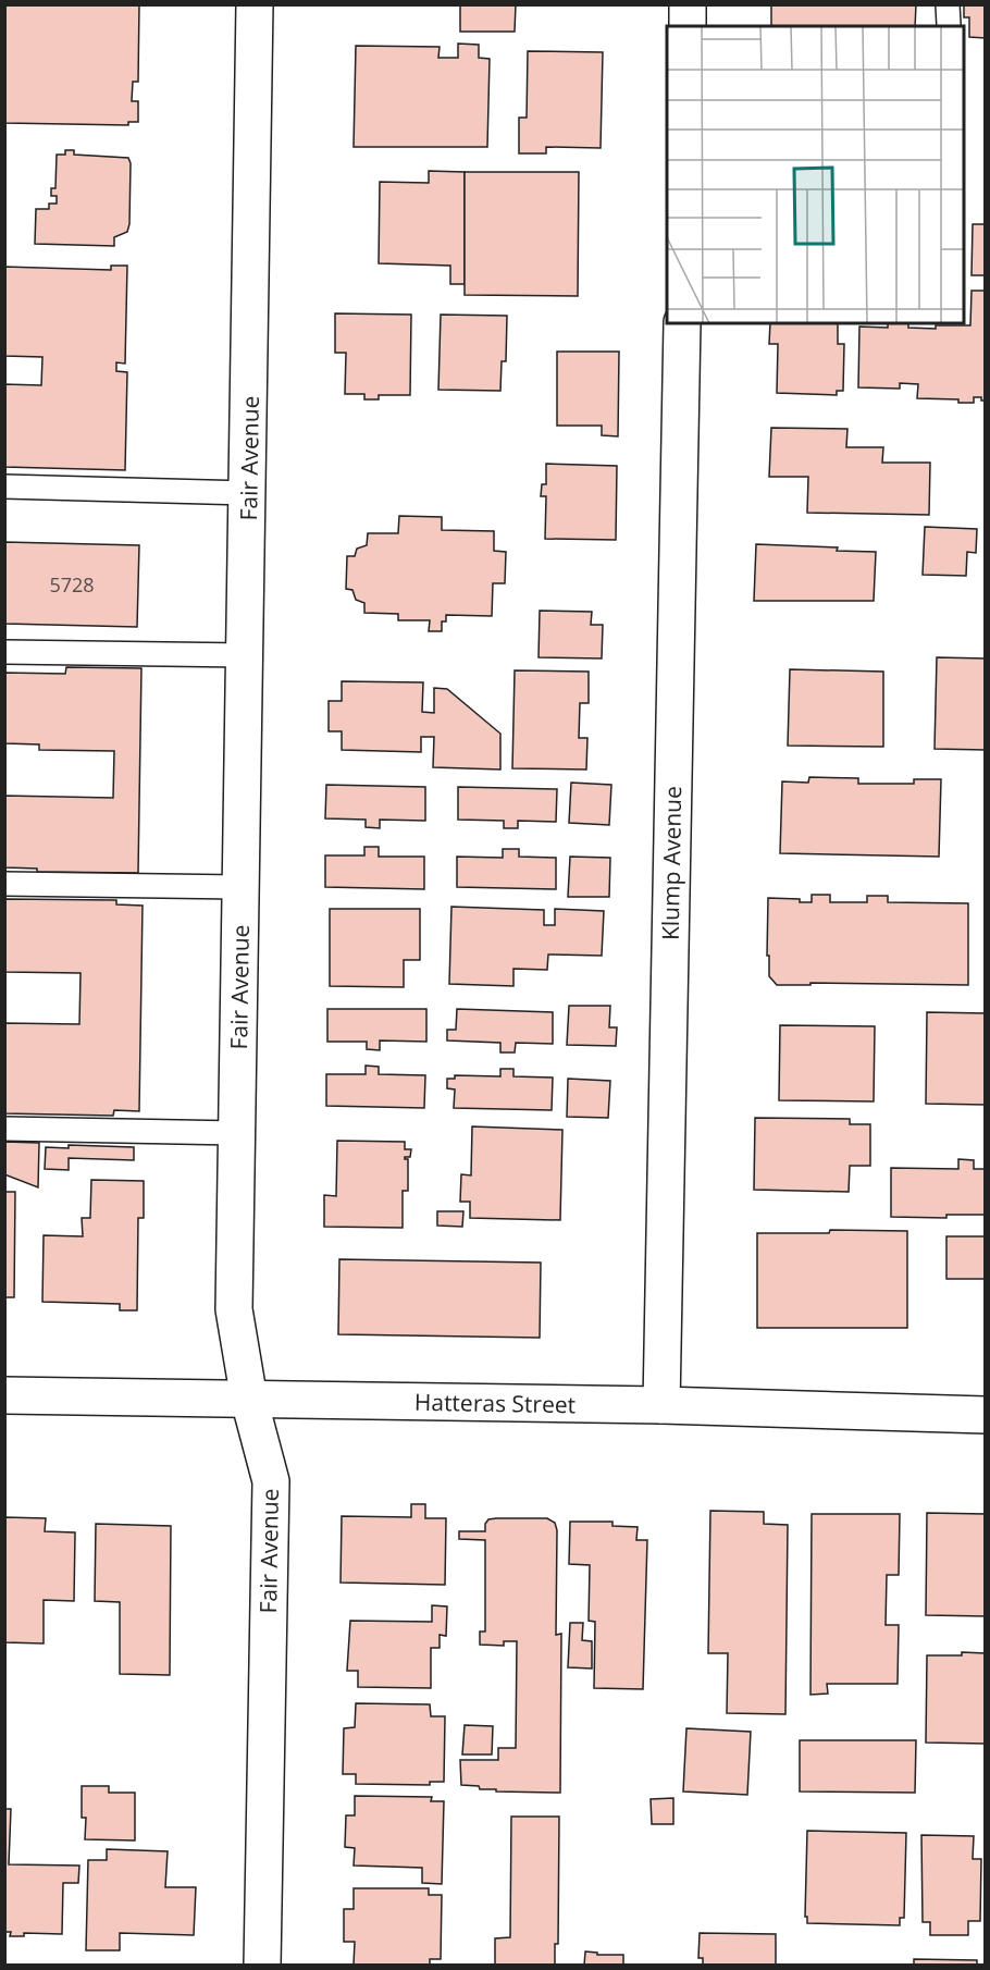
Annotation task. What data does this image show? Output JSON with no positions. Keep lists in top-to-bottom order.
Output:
{
  "streets": {
    "street": ["Fair Avenue", "Klump Avenue", "Hatteras Street"]
  },
  "crossings": [
    ["Fair Avenue", "Hatteras Street"],
    ["Klump Avenue", "Hatteras Street"]
  ],
  "house_numbers": ["5728"]
}
